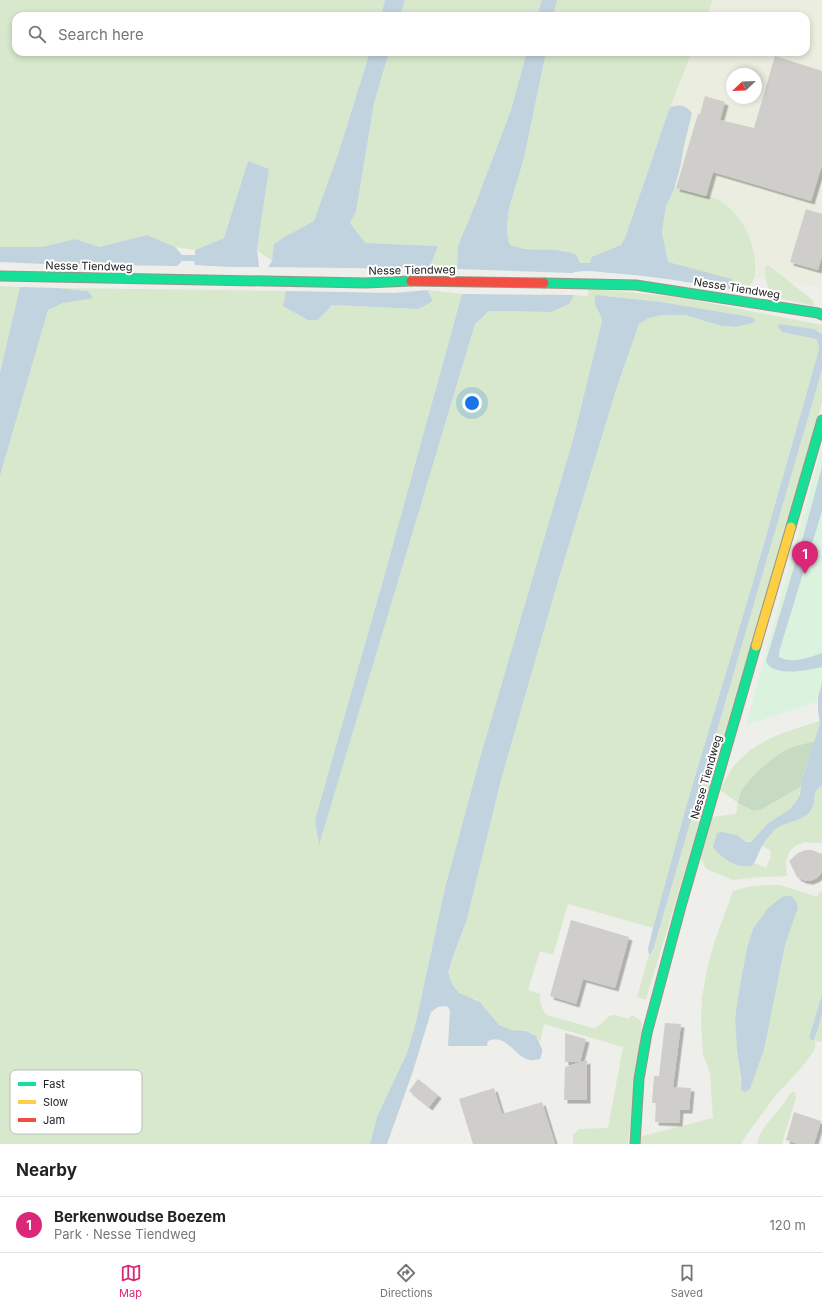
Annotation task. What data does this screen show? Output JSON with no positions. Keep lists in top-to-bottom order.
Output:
{
  "streets": {
    "street": ["Nesse Tiendweg"]
  },
  "legend": ["Fast", "Slow", "Jam"],
  "north": "bottom left",
  "page": {
    "search": "Search here",
    "pins": "1",
    "heading": "Nearby",
    "list": [
      {
        "mark": "1",
        "name": "Berkenwoudse Boezem",
        "note": "Park · Nesse Tiendweg",
        "value": "120 m"
      }
    ],
    "nav": ["Map", "Directions", "Saved"]
  }
}
